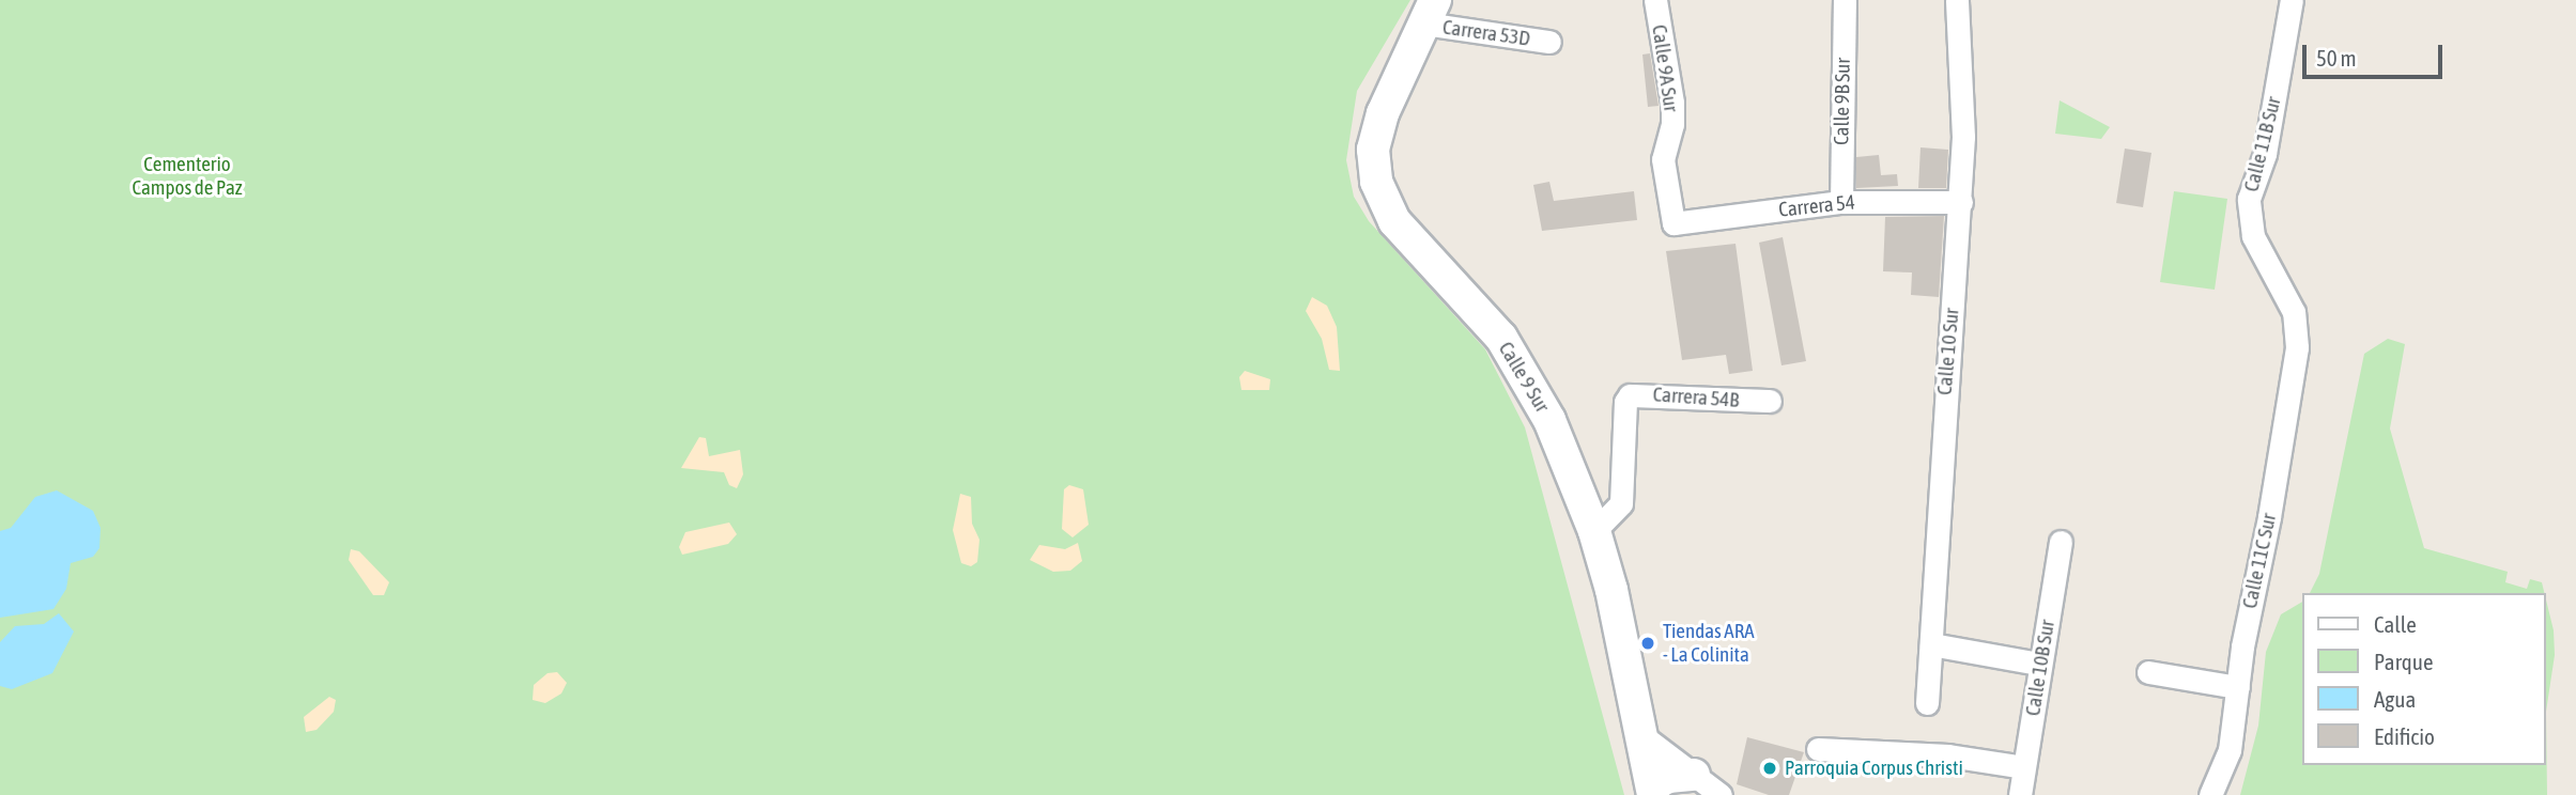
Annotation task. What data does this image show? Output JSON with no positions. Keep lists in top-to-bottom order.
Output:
{
  "streets": {
    "main road": ["Calle 9 Sur"],
    "street": [
      "Carrera 53D",
      "Calle 9A Sur",
      "Calle 9B Sur",
      "Calle 11B Sur",
      "Carrera 54",
      "Calle 10 Sur",
      "Carrera 54B",
      "Calle 11C Sur",
      "Calle 10B Sur"
    ]
  },
  "crossings": [
    ["Carrera 53D", "Calle 9 Sur"],
    ["Calle 9A Sur", "Carrera 54"],
    ["Calle 9B Sur", "Carrera 54"],
    ["Calle 11B Sur", "Calle 11C Sur"],
    ["Carrera 54", "Calle 10 Sur"],
    ["Calle 9 Sur", "Carrera 54B"]
  ],
  "parks": ["Cementerio Campos de Paz"],
  "places": ["Tiendas ARA - La Colinita", "Parroquia Corpus Christi"],
  "legend": [
    "Calle",
    "Parque",
    "Agua",
    "Edificio"
  ],
  "scale_bar": "50 m"
}
